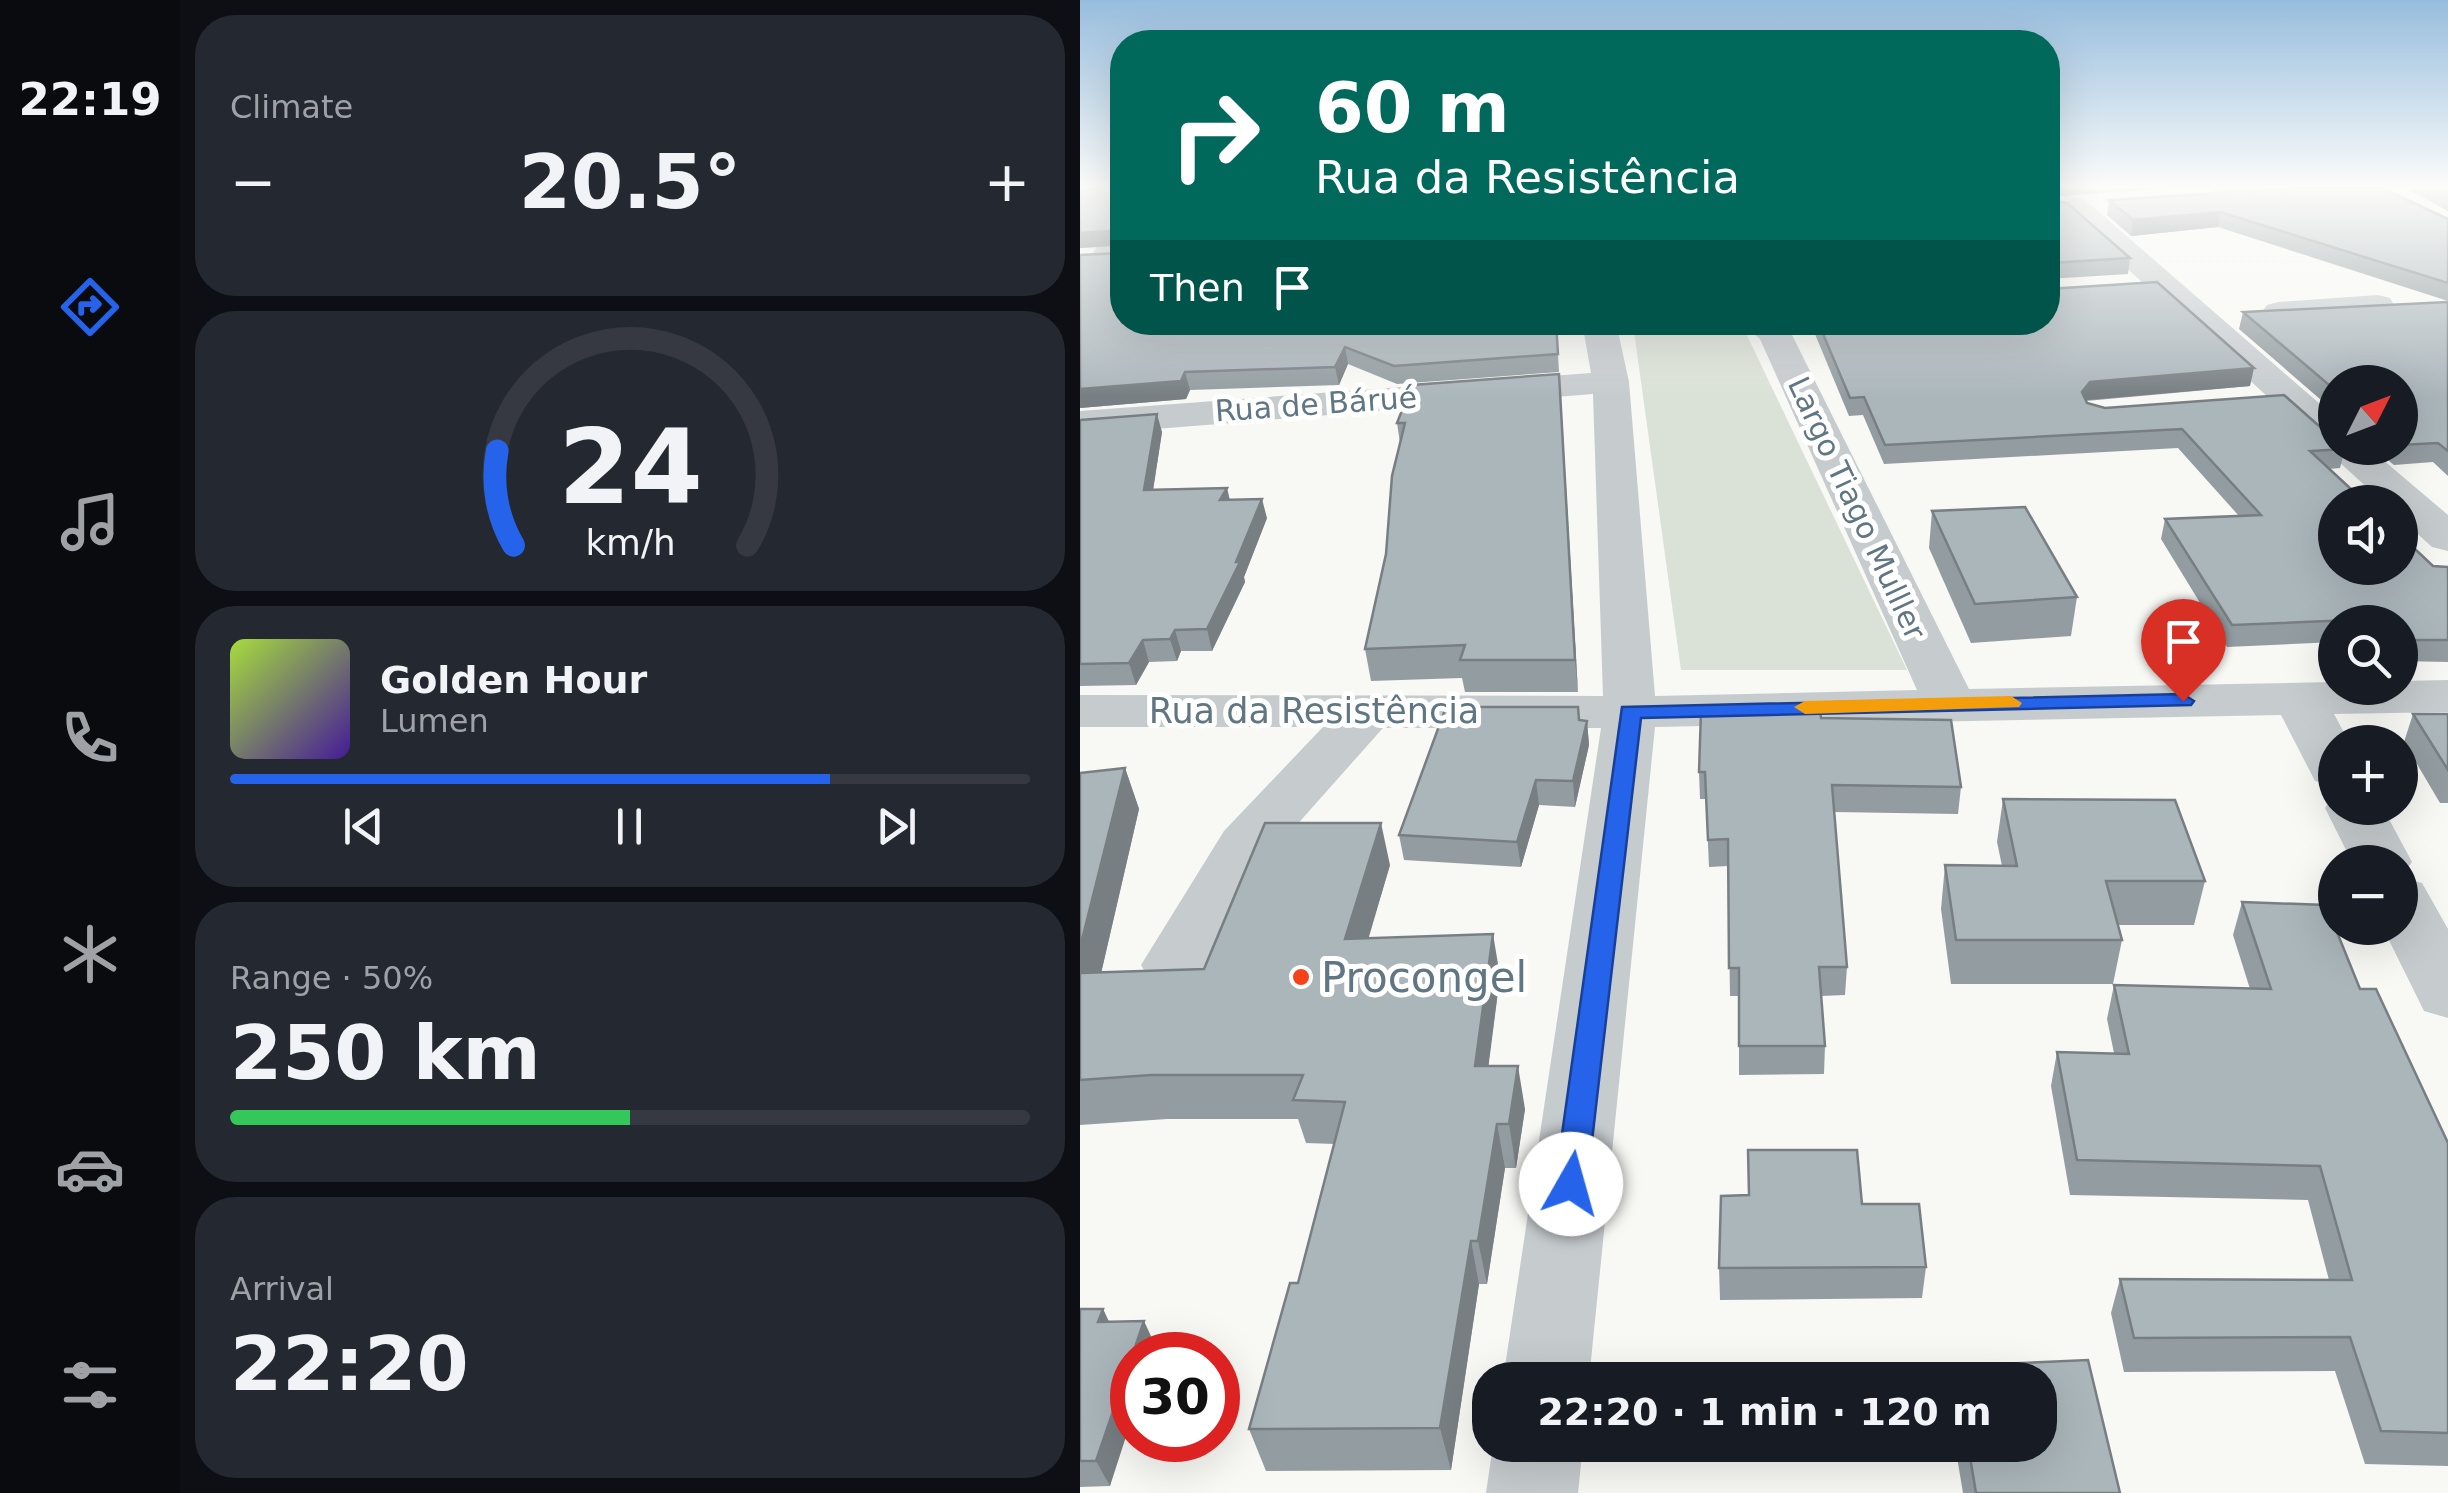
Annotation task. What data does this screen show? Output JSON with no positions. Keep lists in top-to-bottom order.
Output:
{
  "streets": {
    "street": ["Rua de Bárué", "Largo Tiago Mulller", "Rua da Resistência"]
  },
  "crossings": [
    ["Largo Tiago Mulller", "Rua da Resistência"]
  ],
  "places": ["Procongel"],
  "north": "top right",
  "page": {
    "tabs": "22:19",
    "tile": [
      "Climate",
      ["Range · 50%", "250 km"],
      ["Arrival", "22:20"]
    ],
    "turn": ["60 m", "Rua da Resistência"],
    "heat": ["−", "20.5°", "+"],
    "then": "Then",
    "map_buttons": ["+", "−"],
    "song": ["Golden Hour", "Lumen"],
    "limit": "30",
    "trip": "22:20 · 1 min · 120 m",
    "gauge": ["24", "km/h"]
  }
}
